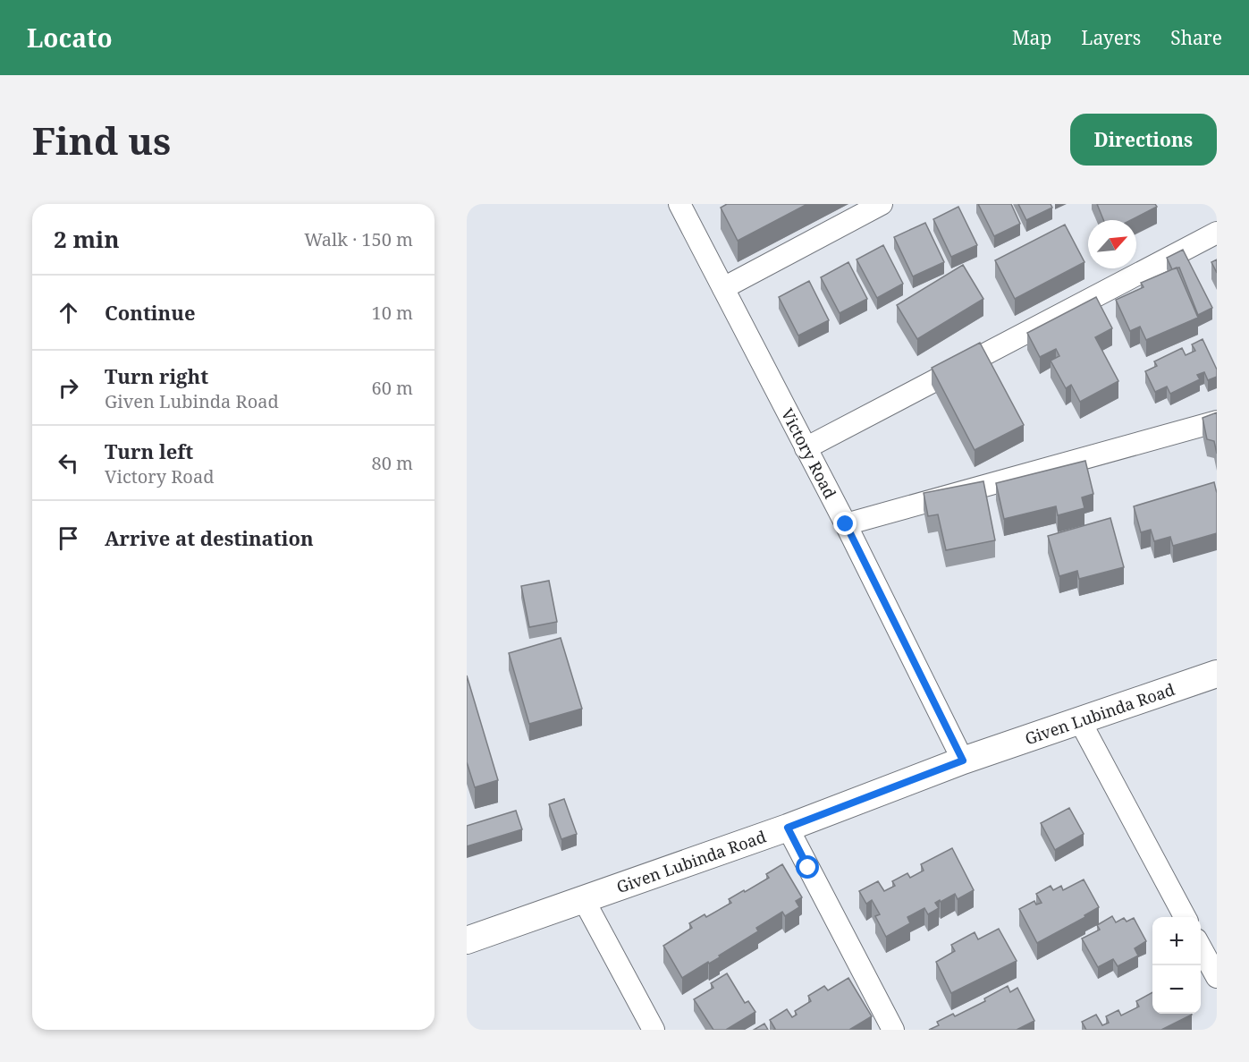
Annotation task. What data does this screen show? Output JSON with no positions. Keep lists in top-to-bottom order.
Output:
{
  "streets": {
    "street": ["Victory Road", "Given Lubinda Road"]
  },
  "crossings": [
    ["Victory Road", "Given Lubinda Road"]
  ],
  "north": "top right",
  "page": {
    "header": "Locato",
    "nav": ["Map", "Layers", "Share"],
    "buttons": "Directions",
    "title": "Find us",
    "heading": ["2 min", "Walk · 150 m"],
    "list": [
      ["Continue", "10 m"],
      ["Turn right", "Given Lubinda Road", "60 m"],
      ["Turn left", "Victory Road", "80 m"],
      "Arrive at destination"
    ],
    "map_buttons": ["+", "−"]
  }
}
